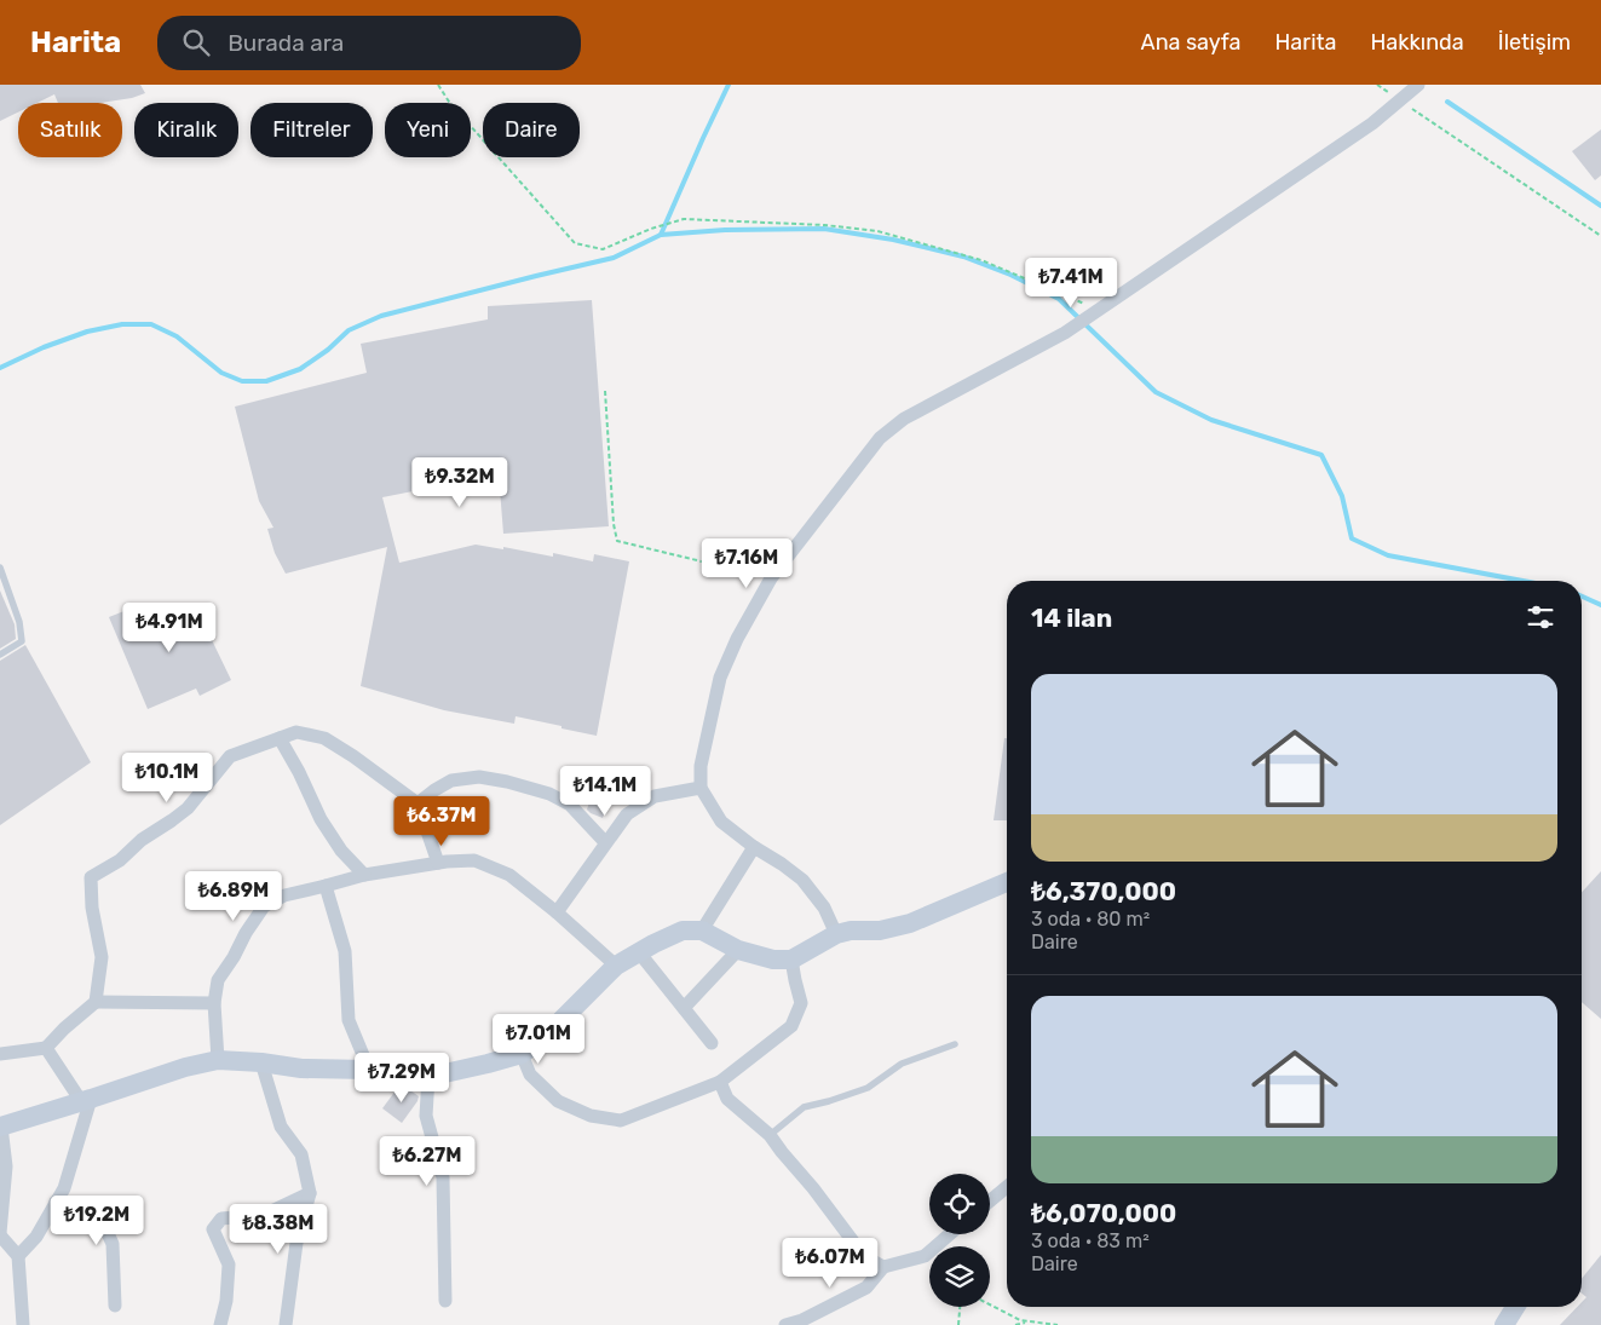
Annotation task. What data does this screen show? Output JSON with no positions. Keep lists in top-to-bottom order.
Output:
{
  "page": {
    "header": "Harita",
    "search": "Burada ara",
    "nav": [
      "Ana sayfa",
      "Harita",
      "Hakkında",
      "İletişim"
    ],
    "chip": [
      "Satılık",
      "Kiralık",
      "Filtreler",
      "Yeni",
      "Daire"
    ],
    "price": [
      "₺7.41M",
      "₺9.32M",
      "₺7.16M",
      "₺4.91M",
      "₺10.1M",
      "₺14.1M",
      "₺6.37M",
      "₺6.89M",
      "₺7.01M",
      "₺7.29M",
      "₺6.27M",
      "₺19.2M",
      "₺8.38M",
      "₺6.07M"
    ],
    "heading": "14 ilan",
    "list": [
      {
        "name": "₺6,370,000",
        "note": "3 oda · 80 m² · Daire"
      },
      {
        "name": "₺6,070,000",
        "note": "3 oda · 83 m² · Daire"
      }
    ]
  }
}
